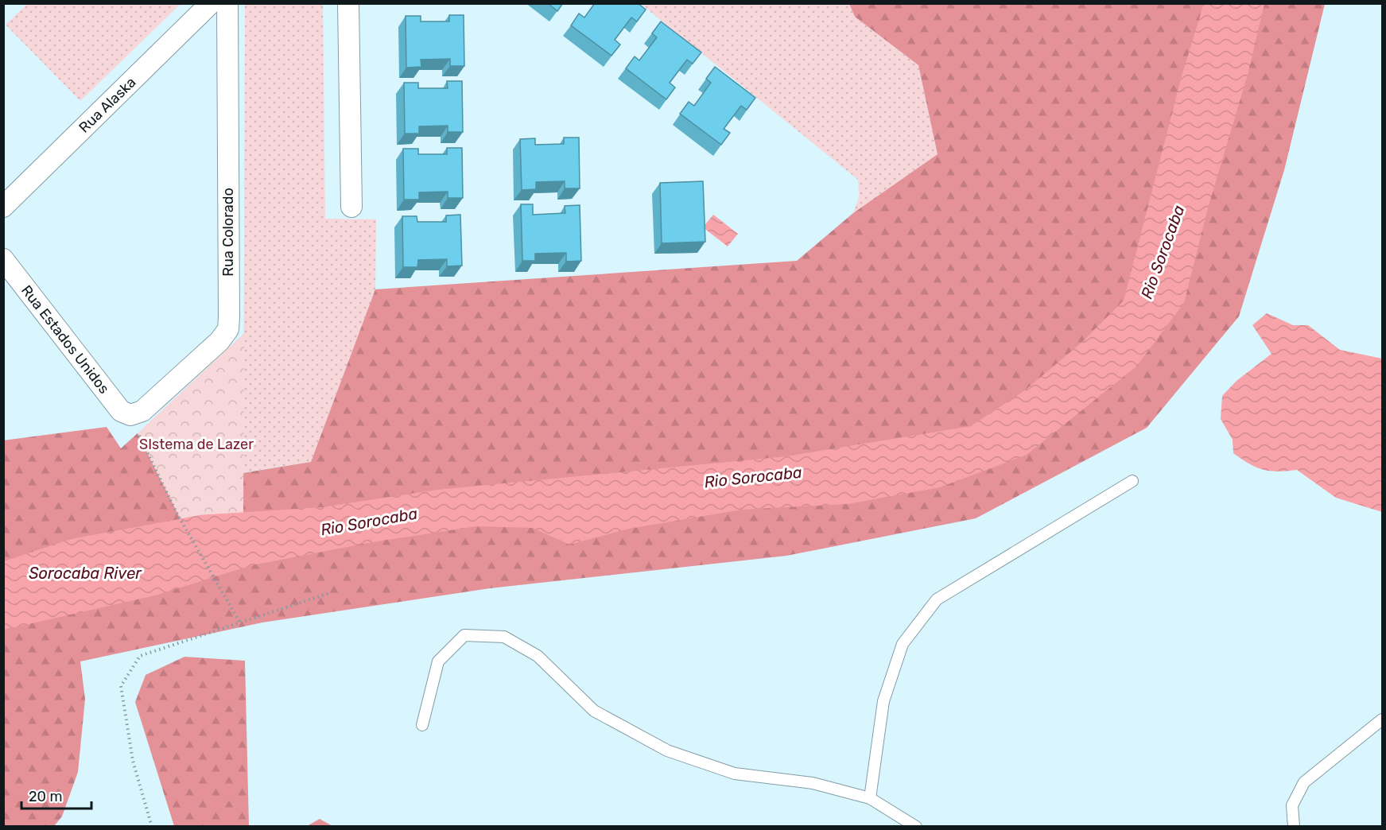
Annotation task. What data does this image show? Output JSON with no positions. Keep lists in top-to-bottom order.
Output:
{
  "streets": {
    "street": ["Rua Alaska", "Rua Colorado", "Rua Estados Unidos"]
  },
  "crossings": [
    ["Rua Colorado", "Rua Estados Unidos"]
  ],
  "water": ["Rio Sorocaba", "Sorocaba River"],
  "parks": ["SIstema de Lazer"],
  "scale_bar": "20 m"
}
